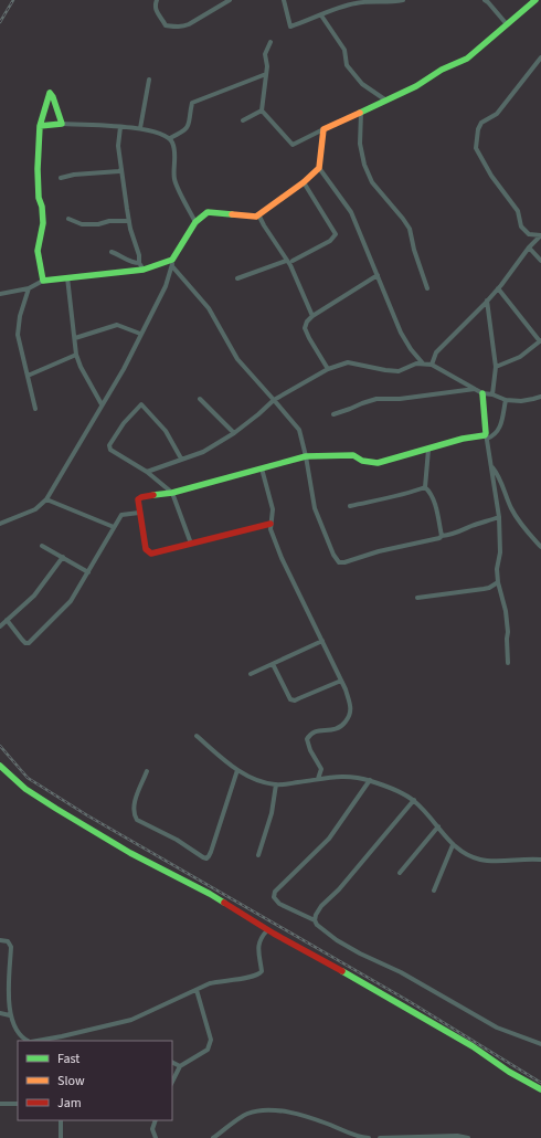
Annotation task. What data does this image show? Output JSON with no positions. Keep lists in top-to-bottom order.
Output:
{
  "legend": ["Fast", "Slow", "Jam"]
}
